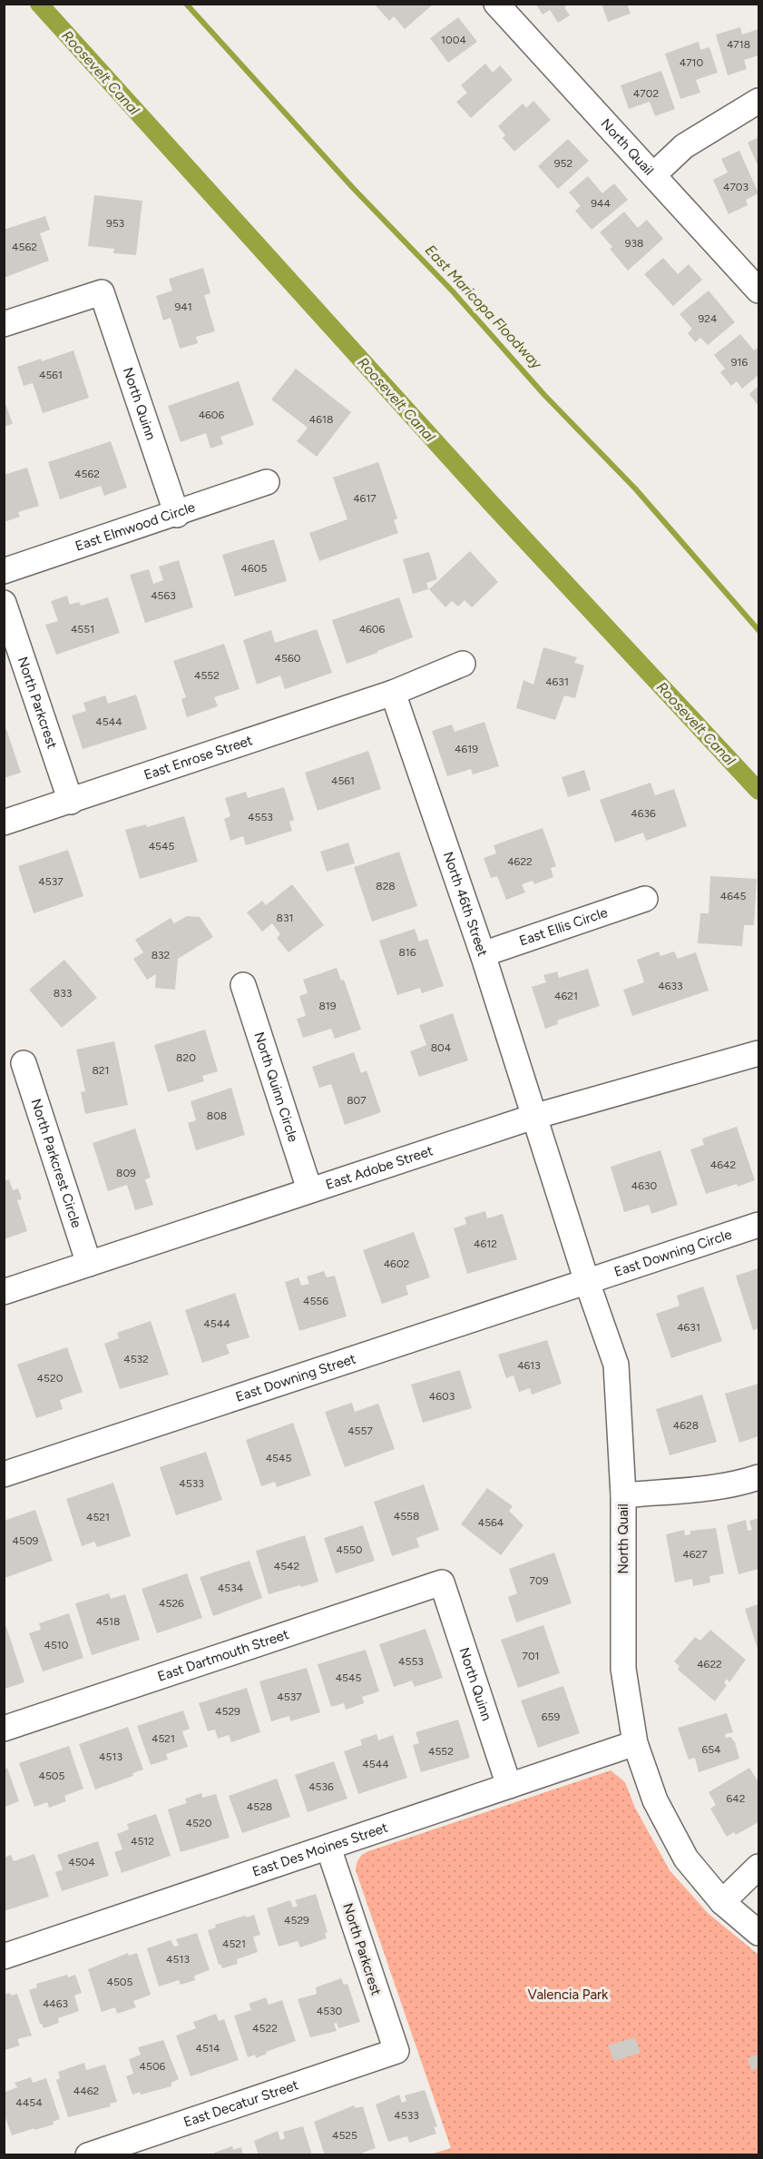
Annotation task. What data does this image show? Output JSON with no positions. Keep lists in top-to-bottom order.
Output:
{
  "streets": {
    "street": [
      "North Quail",
      "North Quinn",
      "East Elmwood Circle",
      "North Parkcrest",
      "East Enrose Street",
      "North 46th Street",
      "East Ellis Circle",
      "North Quinn Circle",
      "North Parkcrest Circle",
      "East Adobe Street",
      "East Downing Circle",
      "East Downing Street",
      "East Dartmouth Street",
      "East Des Moines Street",
      "East Decatur Street"
    ]
  },
  "crossings": [
    ["North Quail", "North 46th Street"],
    ["North Quail", "East Adobe Street"],
    ["North Quail", "East Downing Circle"],
    ["North Quail", "East Downing Street"],
    ["North Quail", "East Des Moines Street"],
    ["North Quinn", "East Elmwood Circle"],
    ["North Quinn", "East Dartmouth Street"],
    ["North Quinn", "East Des Moines Street"],
    ["North Parkcrest", "East Enrose Street"],
    ["North Parkcrest", "East Des Moines Street"],
    ["North Parkcrest", "East Decatur Street"],
    ["East Enrose Street", "North 46th Street"],
    ["North 46th Street", "East Ellis Circle"],
    ["North 46th Street", "East Adobe Street"],
    ["North Quinn Circle", "East Adobe Street"],
    ["North Parkcrest Circle", "East Adobe Street"],
    ["East Downing Circle", "East Downing Street"]
  ],
  "water": ["Roosevelt Canal", "East Maricopa Floodway"],
  "parks": ["Valencia Park"],
  "house_numbers": [
    "1004",
    "4718",
    "4710",
    "4702",
    "952",
    "4703",
    "944",
    "953",
    "938",
    "4562",
    "941",
    "924",
    "916",
    "4561",
    "4606",
    "4618",
    "4562",
    "4617",
    "4605",
    "4563",
    "4551",
    "4606",
    "4560",
    "4552",
    "4631",
    "4544",
    "4619",
    "4561",
    "4636",
    "4553",
    "4545",
    "4622",
    "4537",
    "828",
    "4645",
    "831",
    "816",
    "832",
    "4633",
    "833",
    "4621",
    "819",
    "804",
    "820",
    "821",
    "807",
    "808",
    "4642",
    "809",
    "4630",
    "4612",
    "4602",
    "4556",
    "4544",
    "4631",
    "4532",
    "4613",
    "4520",
    "4603",
    "4628",
    "4557",
    "4545",
    "4533",
    "4558",
    "4521",
    "4564",
    "4509",
    "4550",
    "4627",
    "4542",
    "709",
    "4534",
    "4526",
    "4518",
    "4510",
    "701",
    "4553",
    "4622",
    "4545",
    "4537",
    "4529",
    "659",
    "4521",
    "654",
    "4552",
    "4513",
    "4544",
    "4505",
    "4536",
    "642",
    "4528",
    "4520",
    "4512",
    "4504",
    "4529",
    "4521",
    "4513",
    "4505",
    "4463",
    "4530",
    "4522",
    "4514",
    "4506",
    "4462",
    "4454",
    "4533",
    "4525"
  ]
}
